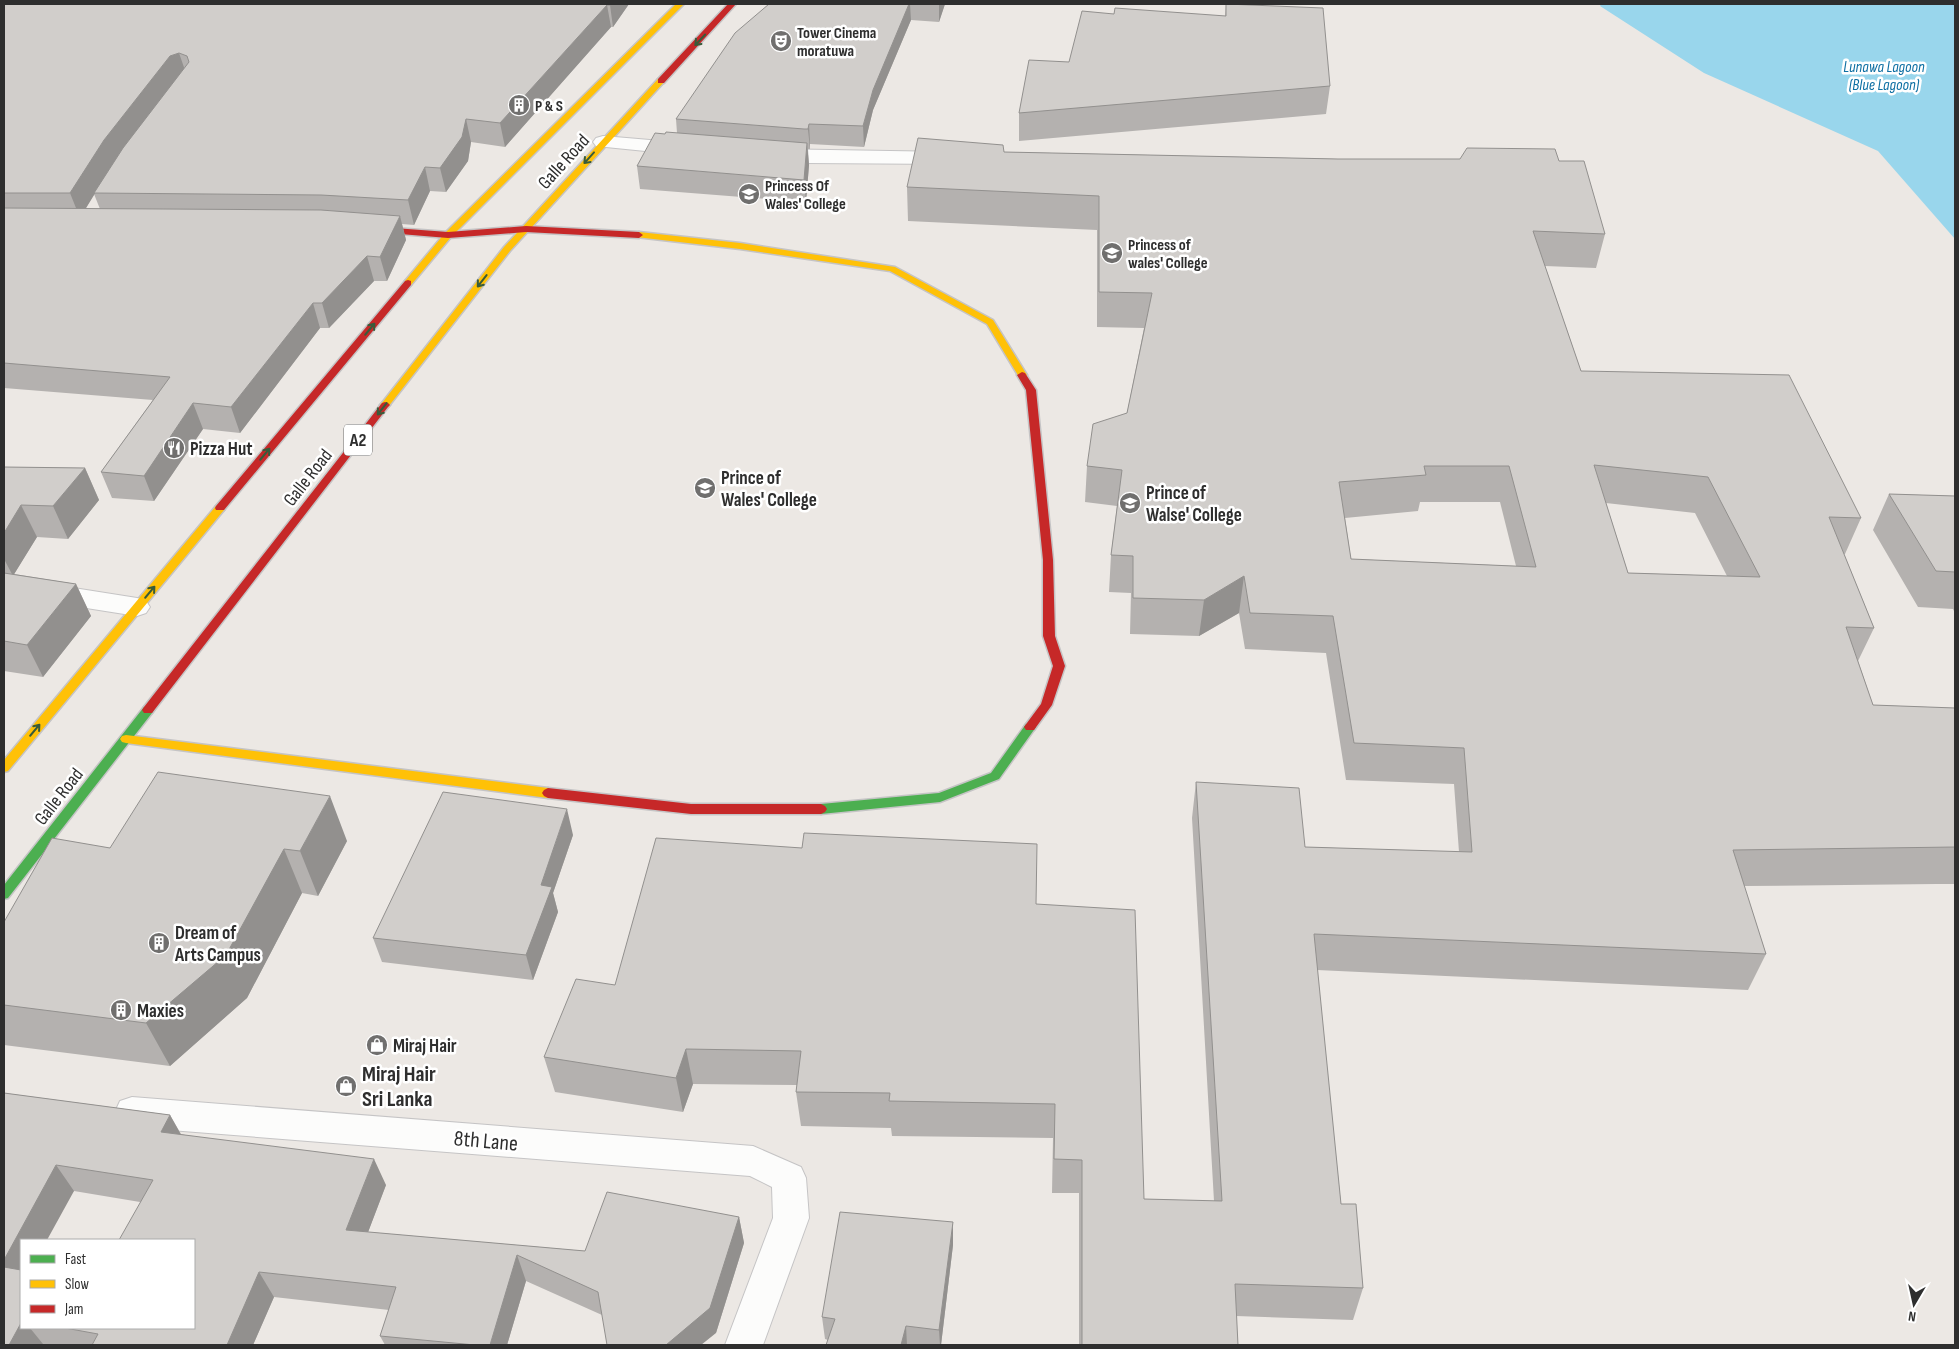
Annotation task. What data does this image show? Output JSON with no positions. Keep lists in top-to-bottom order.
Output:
{
  "streets": {
    "main road": ["Galle Road", "A2"],
    "street": ["8th Lane"]
  },
  "water": ["Lunawa Lagoon (Blue Lagoon)"],
  "places": {
    "theatre": ["Tower Cinema moratuwa"],
    "building": ["P & S", "Dream of Arts Campus", "Maxies"],
    "school or university": [
      "Princess Of Wales' College",
      "Princess of wales' College",
      "Prince of Wales' College",
      "Prince of Walse' College"
    ],
    "restaurant": ["Pizza Hut"],
    "shop": ["Miraj Hair", "Miraj Hair Sri Lanka"]
  },
  "legend": ["Fast", "Slow", "Jam"],
  "north": "bottom"
}
